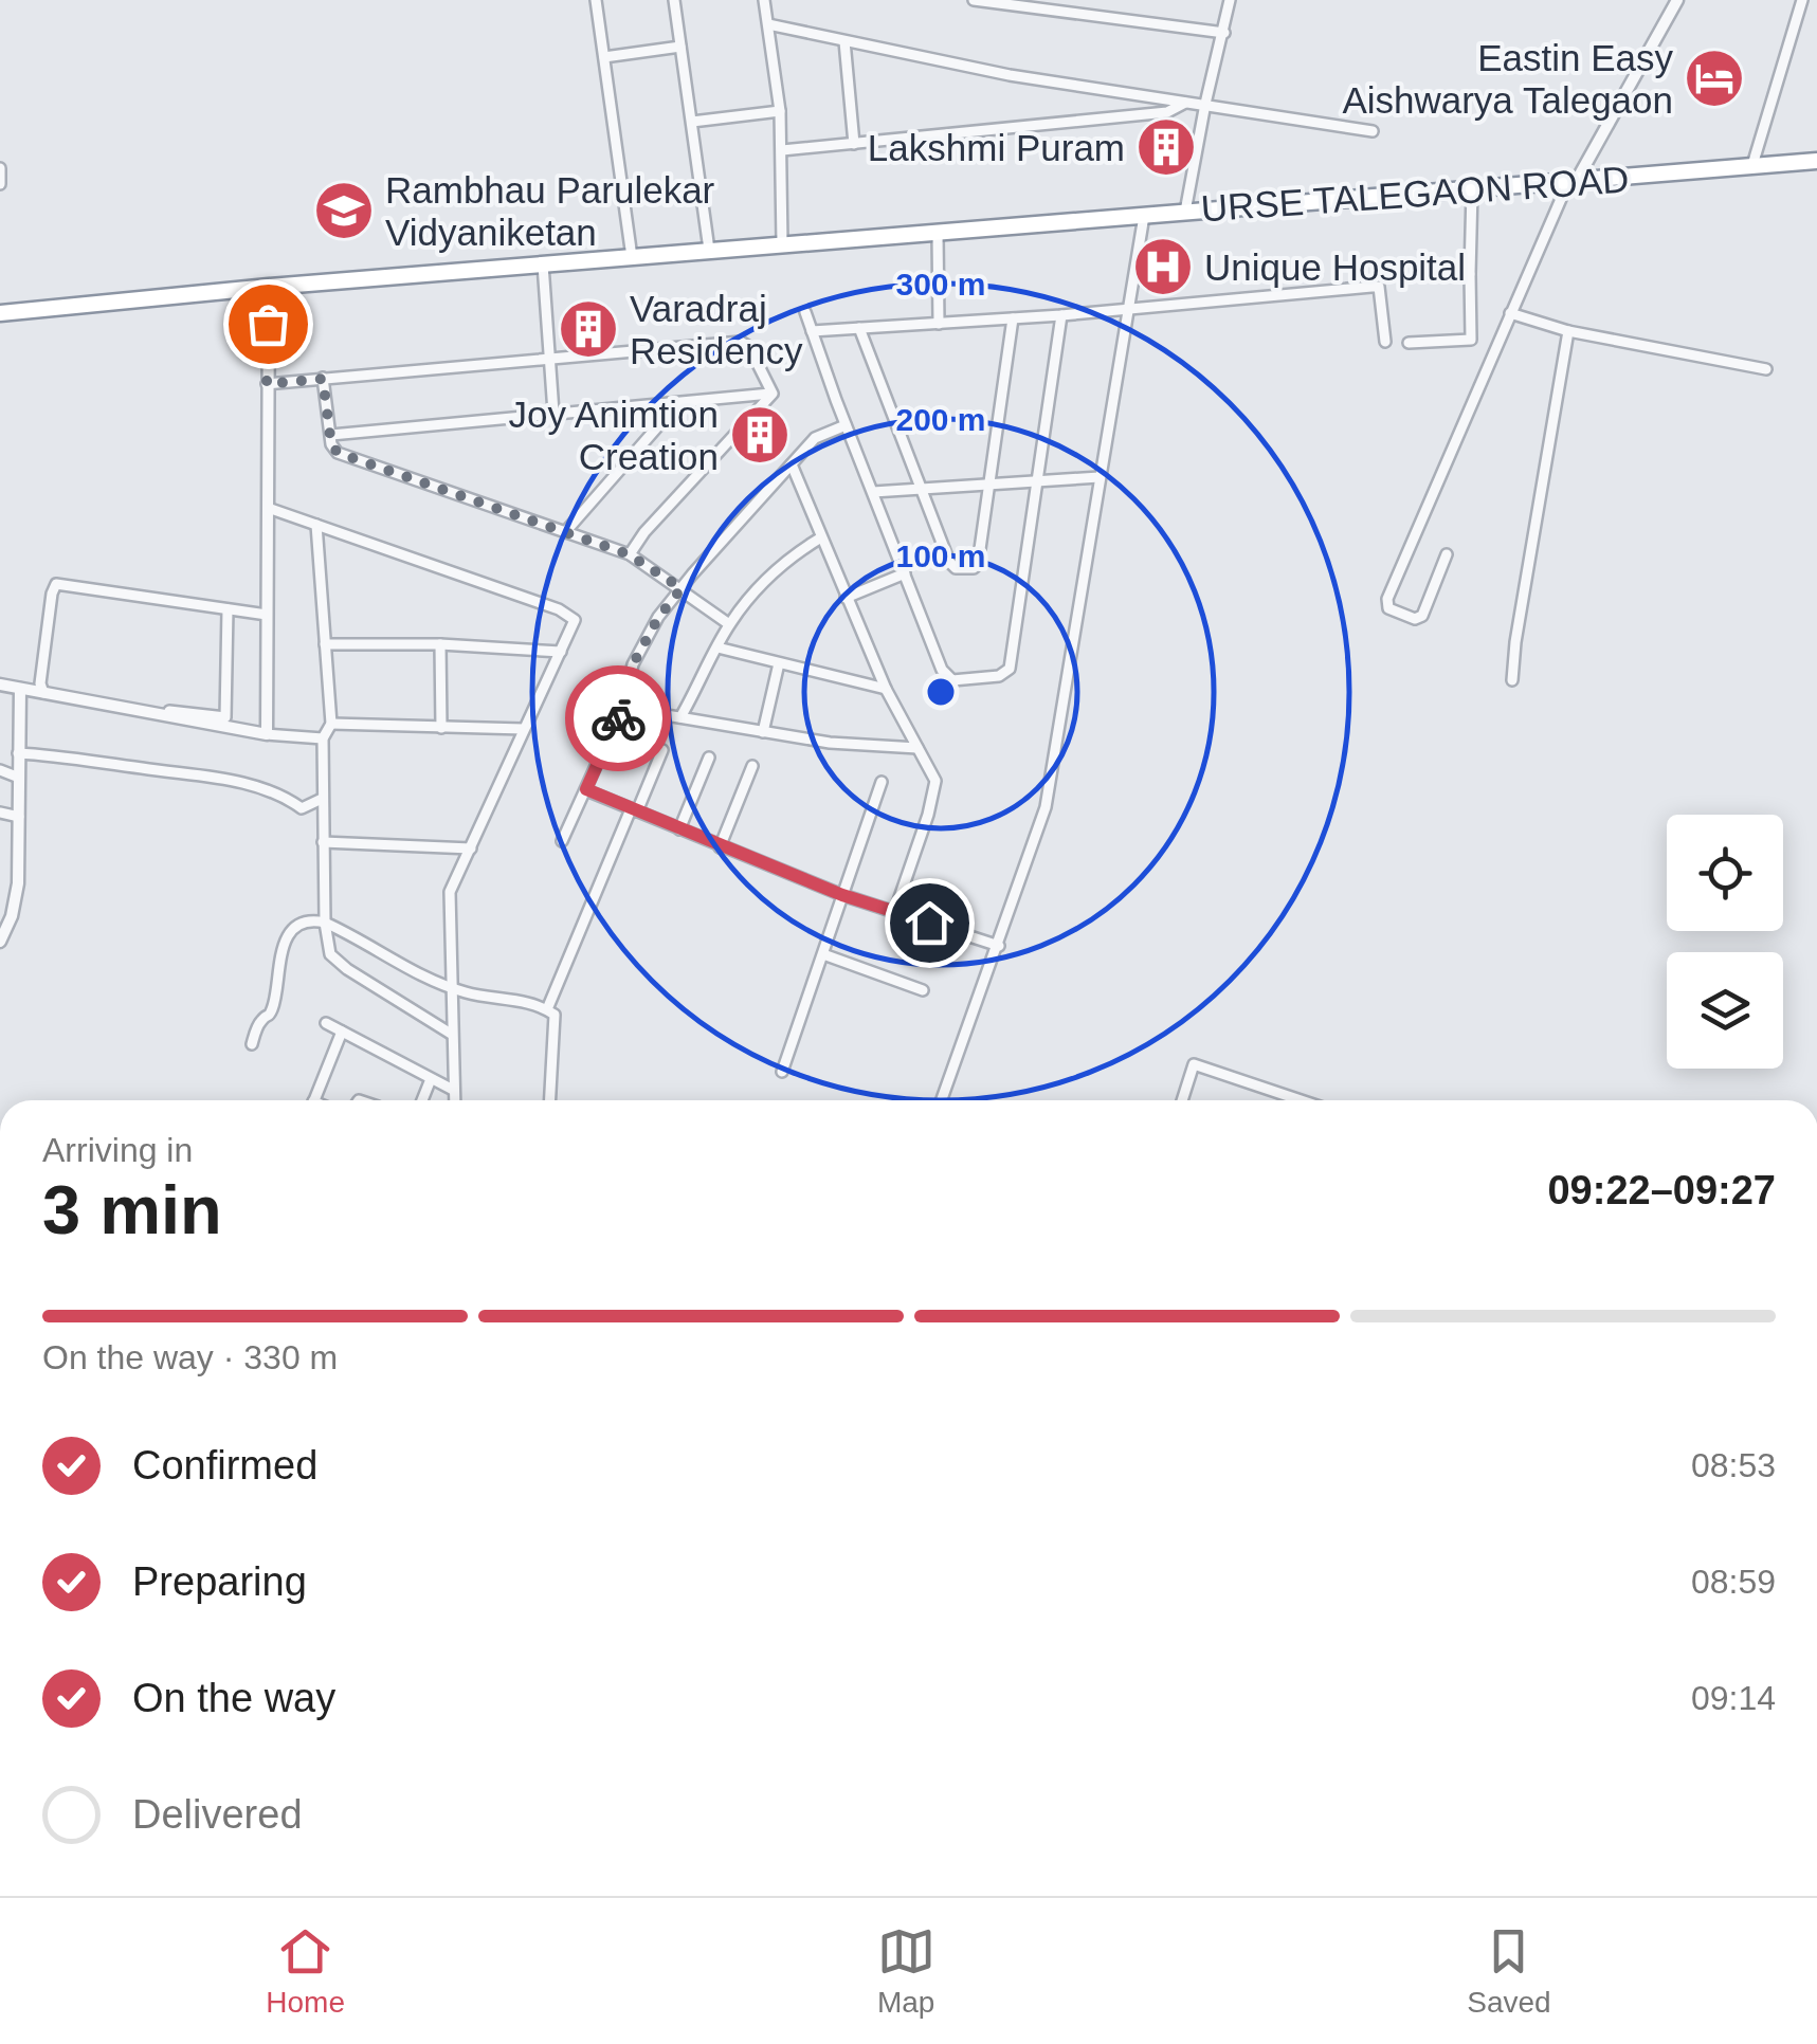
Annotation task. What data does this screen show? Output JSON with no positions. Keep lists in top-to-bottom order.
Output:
{
  "streets": {
    "highway": ["URSE TALEGAON ROAD"]
  },
  "places": {
    "hotel": ["Eastin Easy Aishwarya Talegaon"],
    "building": ["Lakshmi Puram", "Varadraj Residency", "Joy Animtion Creation"],
    "school or university": ["Rambhau Parulekar Vidyaniketan"],
    "hospital": ["Unique Hospital"]
  },
  "page": {
    "heading": ["3 min", "Arriving in", "09:22–09:27"],
    "bar": "On the way · 330 m",
    "list": [
      ["Confirmed", "08:53"],
      ["Preparing", "08:59"],
      ["On the way", "09:14"],
      "Delivered"
    ],
    "tabs": ["Home", "Map", "Saved"]
  },
  "rings": ["300 m", "200 m", "100 m"]
}
